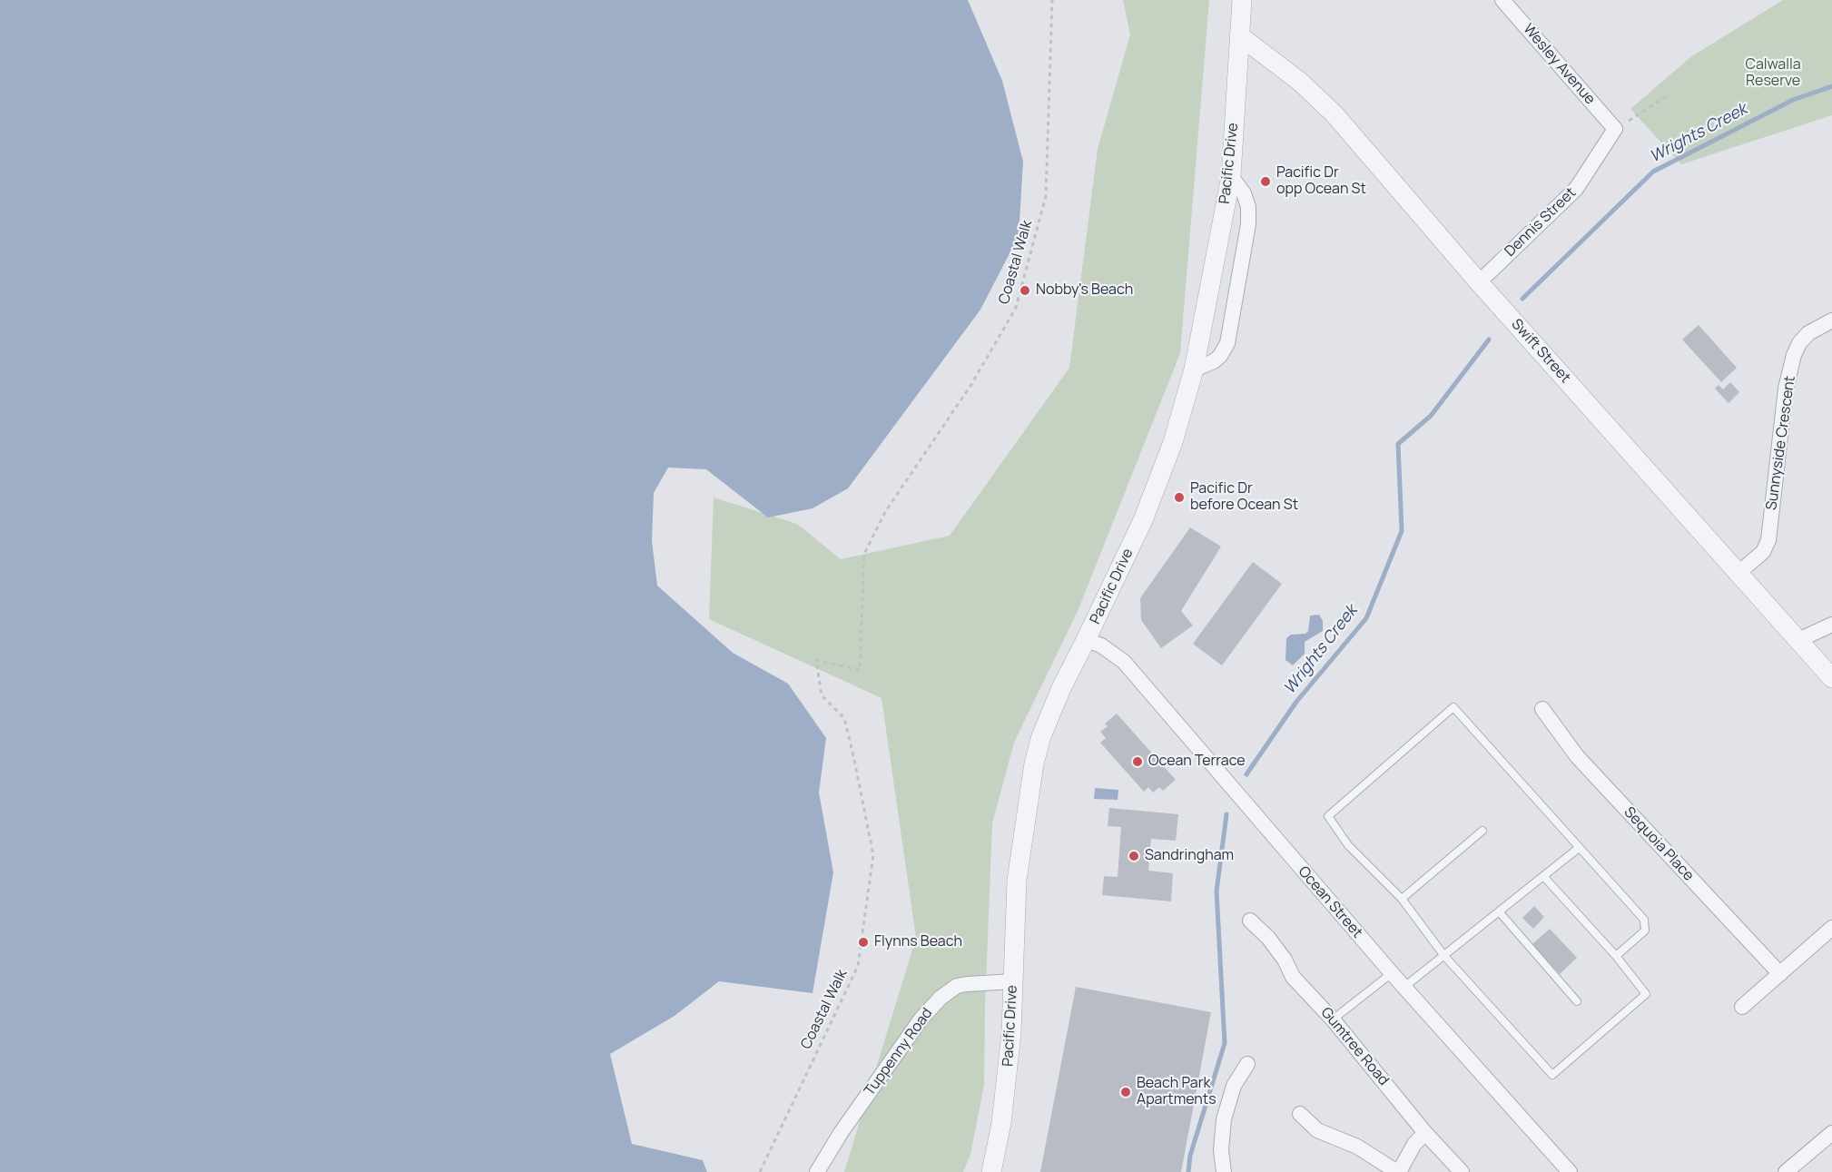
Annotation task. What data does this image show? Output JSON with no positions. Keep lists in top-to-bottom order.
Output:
{
  "streets": {
    "street": [
      "Wesley Avenue",
      "Pacific Drive",
      "Dennis Street",
      "Swift Street",
      "Sunnyside Crescent",
      "Sequoia Place",
      "Ocean Street",
      "Gumtree Road",
      "Tuppenny Road"
    ],
    "path": ["Coastal Walk"]
  },
  "crossings": [
    ["Wesley Avenue", "Dennis Street"],
    ["Pacific Drive", "Swift Street"],
    ["Pacific Drive", "Ocean Street"],
    ["Pacific Drive", "Tuppenny Road"],
    ["Dennis Street", "Swift Street"],
    ["Swift Street", "Sunnyside Crescent"]
  ],
  "water": ["Wrights Creek"],
  "parks": ["Calwalla Reserve"],
  "places": [
    "Pacific Dr opp Ocean St",
    "Nobby's Beach",
    "Pacific Dr before Ocean St",
    "Ocean Terrace",
    "Sandringham",
    "Flynns Beach",
    "Beach Park Apartments"
  ]
}
